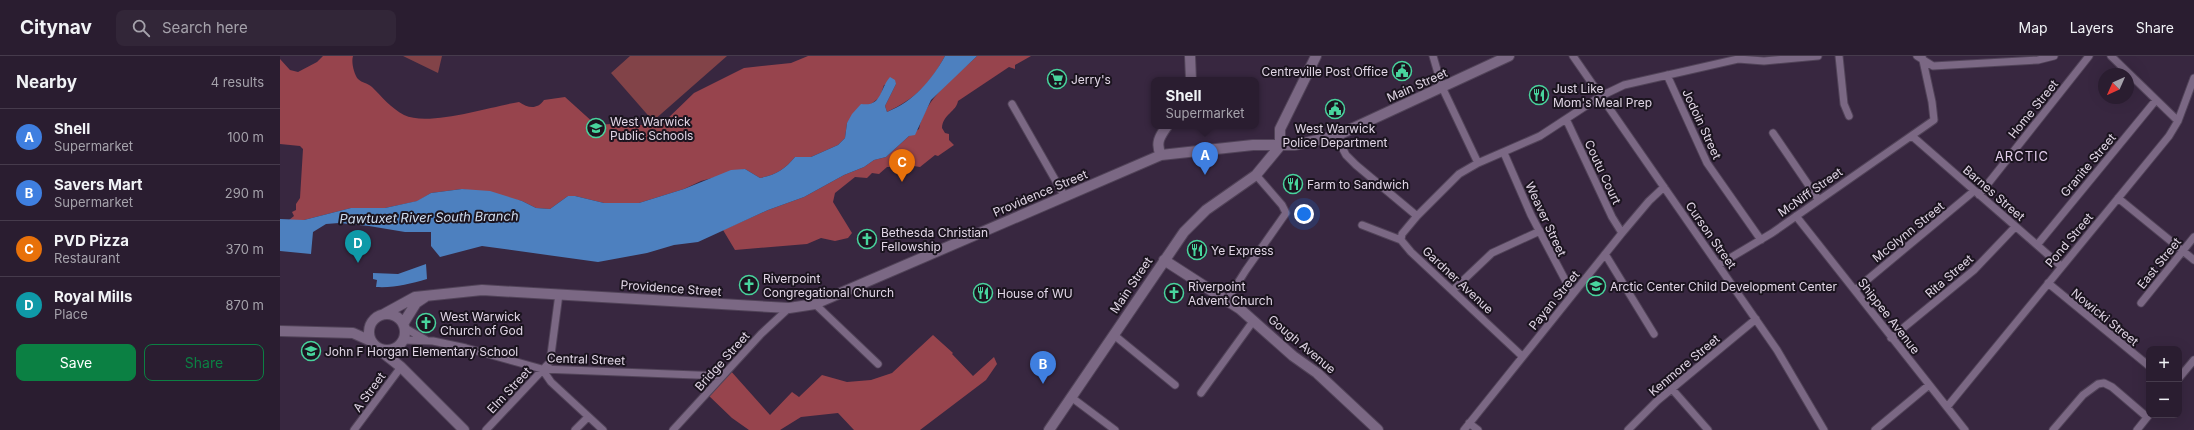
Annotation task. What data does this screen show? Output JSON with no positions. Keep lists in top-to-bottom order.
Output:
{
  "streets": {
    "main road": ["Main Street", "Providence Street", "Gough Avenue"],
    "street": [
      "Home Street",
      "Jodoin Street",
      "Granite Street",
      "Coutu Court",
      "McNiff Street",
      "Barnes Street",
      "Weaver Street",
      "McGlynn Street",
      "Curson Street",
      "Pond Street",
      "East Street",
      "Rita Street",
      "Gardner Avenue",
      "Payan Street",
      "Shippee Avenue",
      "Nowicki Street",
      "Central Street",
      "Bridge Street",
      "Kenmore Street",
      "Elm Street",
      "A Street"
    ]
  },
  "crossings": [
    ["Main Street", "Providence Street"],
    ["Main Street", "Gough Avenue"],
    ["Home Street", "Barnes Street"],
    ["Home Street", "McGlynn Street"],
    ["Jodoin Street", "McNiff Street"],
    ["Granite Street", "Barnes Street"],
    ["Coutu Court", "Payan Street"],
    ["McNiff Street", "Barnes Street"],
    ["McNiff Street", "Curson Street"],
    ["McNiff Street", "Shippee Avenue"],
    ["Providence Street", "Bridge Street"],
    ["Providence Street", "Elm Street"],
    ["Barnes Street", "McGlynn Street"],
    ["Barnes Street", "Pond Street"],
    ["Barnes Street", "Rita Street"],
    ["Weaver Street", "Payan Street"],
    ["McGlynn Street", "Shippee Avenue"],
    ["Curson Street", "Payan Street"],
    ["Curson Street", "Kenmore Street"],
    ["Pond Street", "Shippee Avenue"],
    ["Pond Street", "Nowicki Street"],
    ["Rita Street", "Shippee Avenue"],
    ["Gardner Avenue", "Payan Street"],
    ["Central Street", "Bridge Street"],
    ["Central Street", "Elm Street"]
  ],
  "districts": ["ARCTIC"],
  "water": ["Pawtuxet River South Branch"],
  "places": {
    "public building": ["Centreville Post Office", "West Warwick Police Department"],
    "supermarket": ["Jerry's"],
    "restaurant": [
      "Just Like Mom's Meal Prep",
      "Farm to Sandwich",
      "Ye Express",
      "House of WU"
    ],
    "school or university": ["West Warwick Public Schools", "Arctic Center Child Development Center", "John F Horgan Elementary School"],
    "church": [
      "Bethesda Christian Fellowship",
      "Riverpoint Congregational Church",
      "Riverpoint Advent Church",
      "West Warwick Church of God"
    ]
  },
  "north": "bottom left",
  "page": {
    "header": "Citynav",
    "search": "Search here",
    "nav": ["Map", "Layers", "Share"],
    "heading": ["Nearby", "4 results"],
    "popup": ["Shell", "Supermarket"],
    "list": [
      {
        "mark": "A",
        "name": "Shell",
        "note": "Supermarket",
        "value": "100 m"
      },
      {
        "mark": "B",
        "name": "Savers Mart",
        "note": "Supermarket",
        "value": "290 m"
      },
      {
        "mark": "C",
        "name": "PVD Pizza",
        "note": "Restaurant",
        "value": "370 m"
      },
      {
        "mark": "D",
        "name": "Royal Mills",
        "note": "Place",
        "value": "870 m"
      }
    ],
    "pins": [
      "A",
      "C",
      "D",
      "B"
    ],
    "buttons": ["Save", "Share"],
    "map_buttons": ["+", "−"]
  }
}
